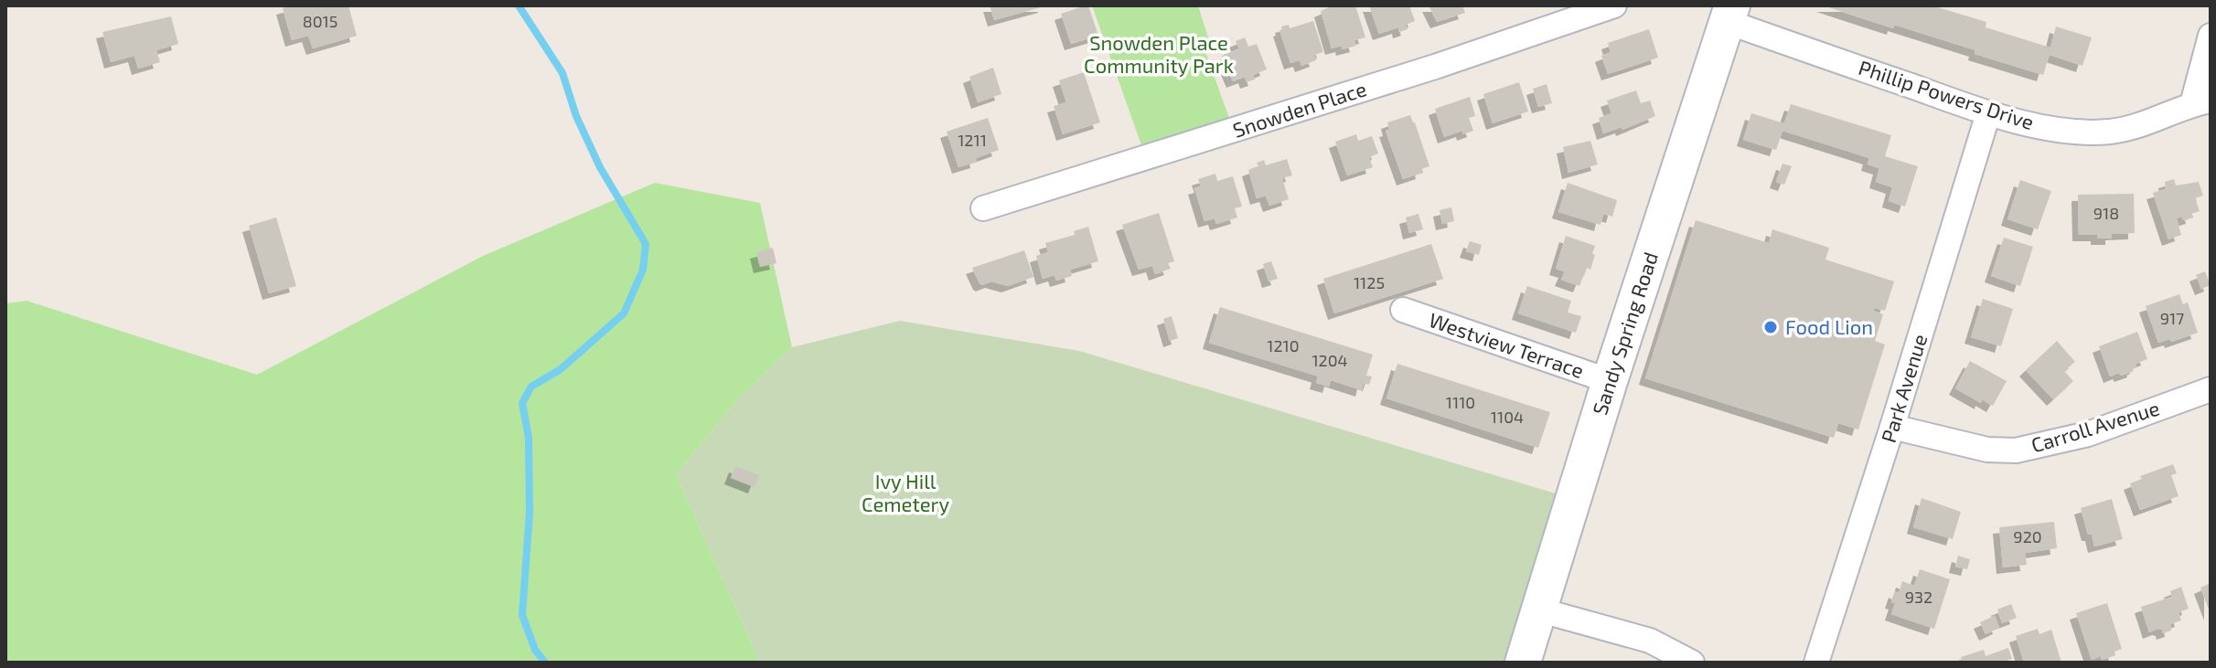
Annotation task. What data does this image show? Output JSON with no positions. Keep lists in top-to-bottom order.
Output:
{
  "streets": {
    "street": [
      "Phillip Powers Drive",
      "Snowden Place",
      "Sandy Spring Road",
      "Westview Terrace",
      "Park Avenue",
      "Carroll Avenue"
    ]
  },
  "crossings": [
    ["Phillip Powers Drive", "Sandy Spring Road"],
    ["Phillip Powers Drive", "Park Avenue"],
    ["Sandy Spring Road", "Westview Terrace"],
    ["Park Avenue", "Carroll Avenue"]
  ],
  "parks": ["Snowden Place Community Park", "Ivy Hill Cemetery"],
  "places": ["Food Lion"],
  "house_numbers": [
    "8015",
    "1211",
    "918",
    "1125",
    "917",
    "1210",
    "1204",
    "1110",
    "1104",
    "920",
    "932"
  ]
}
